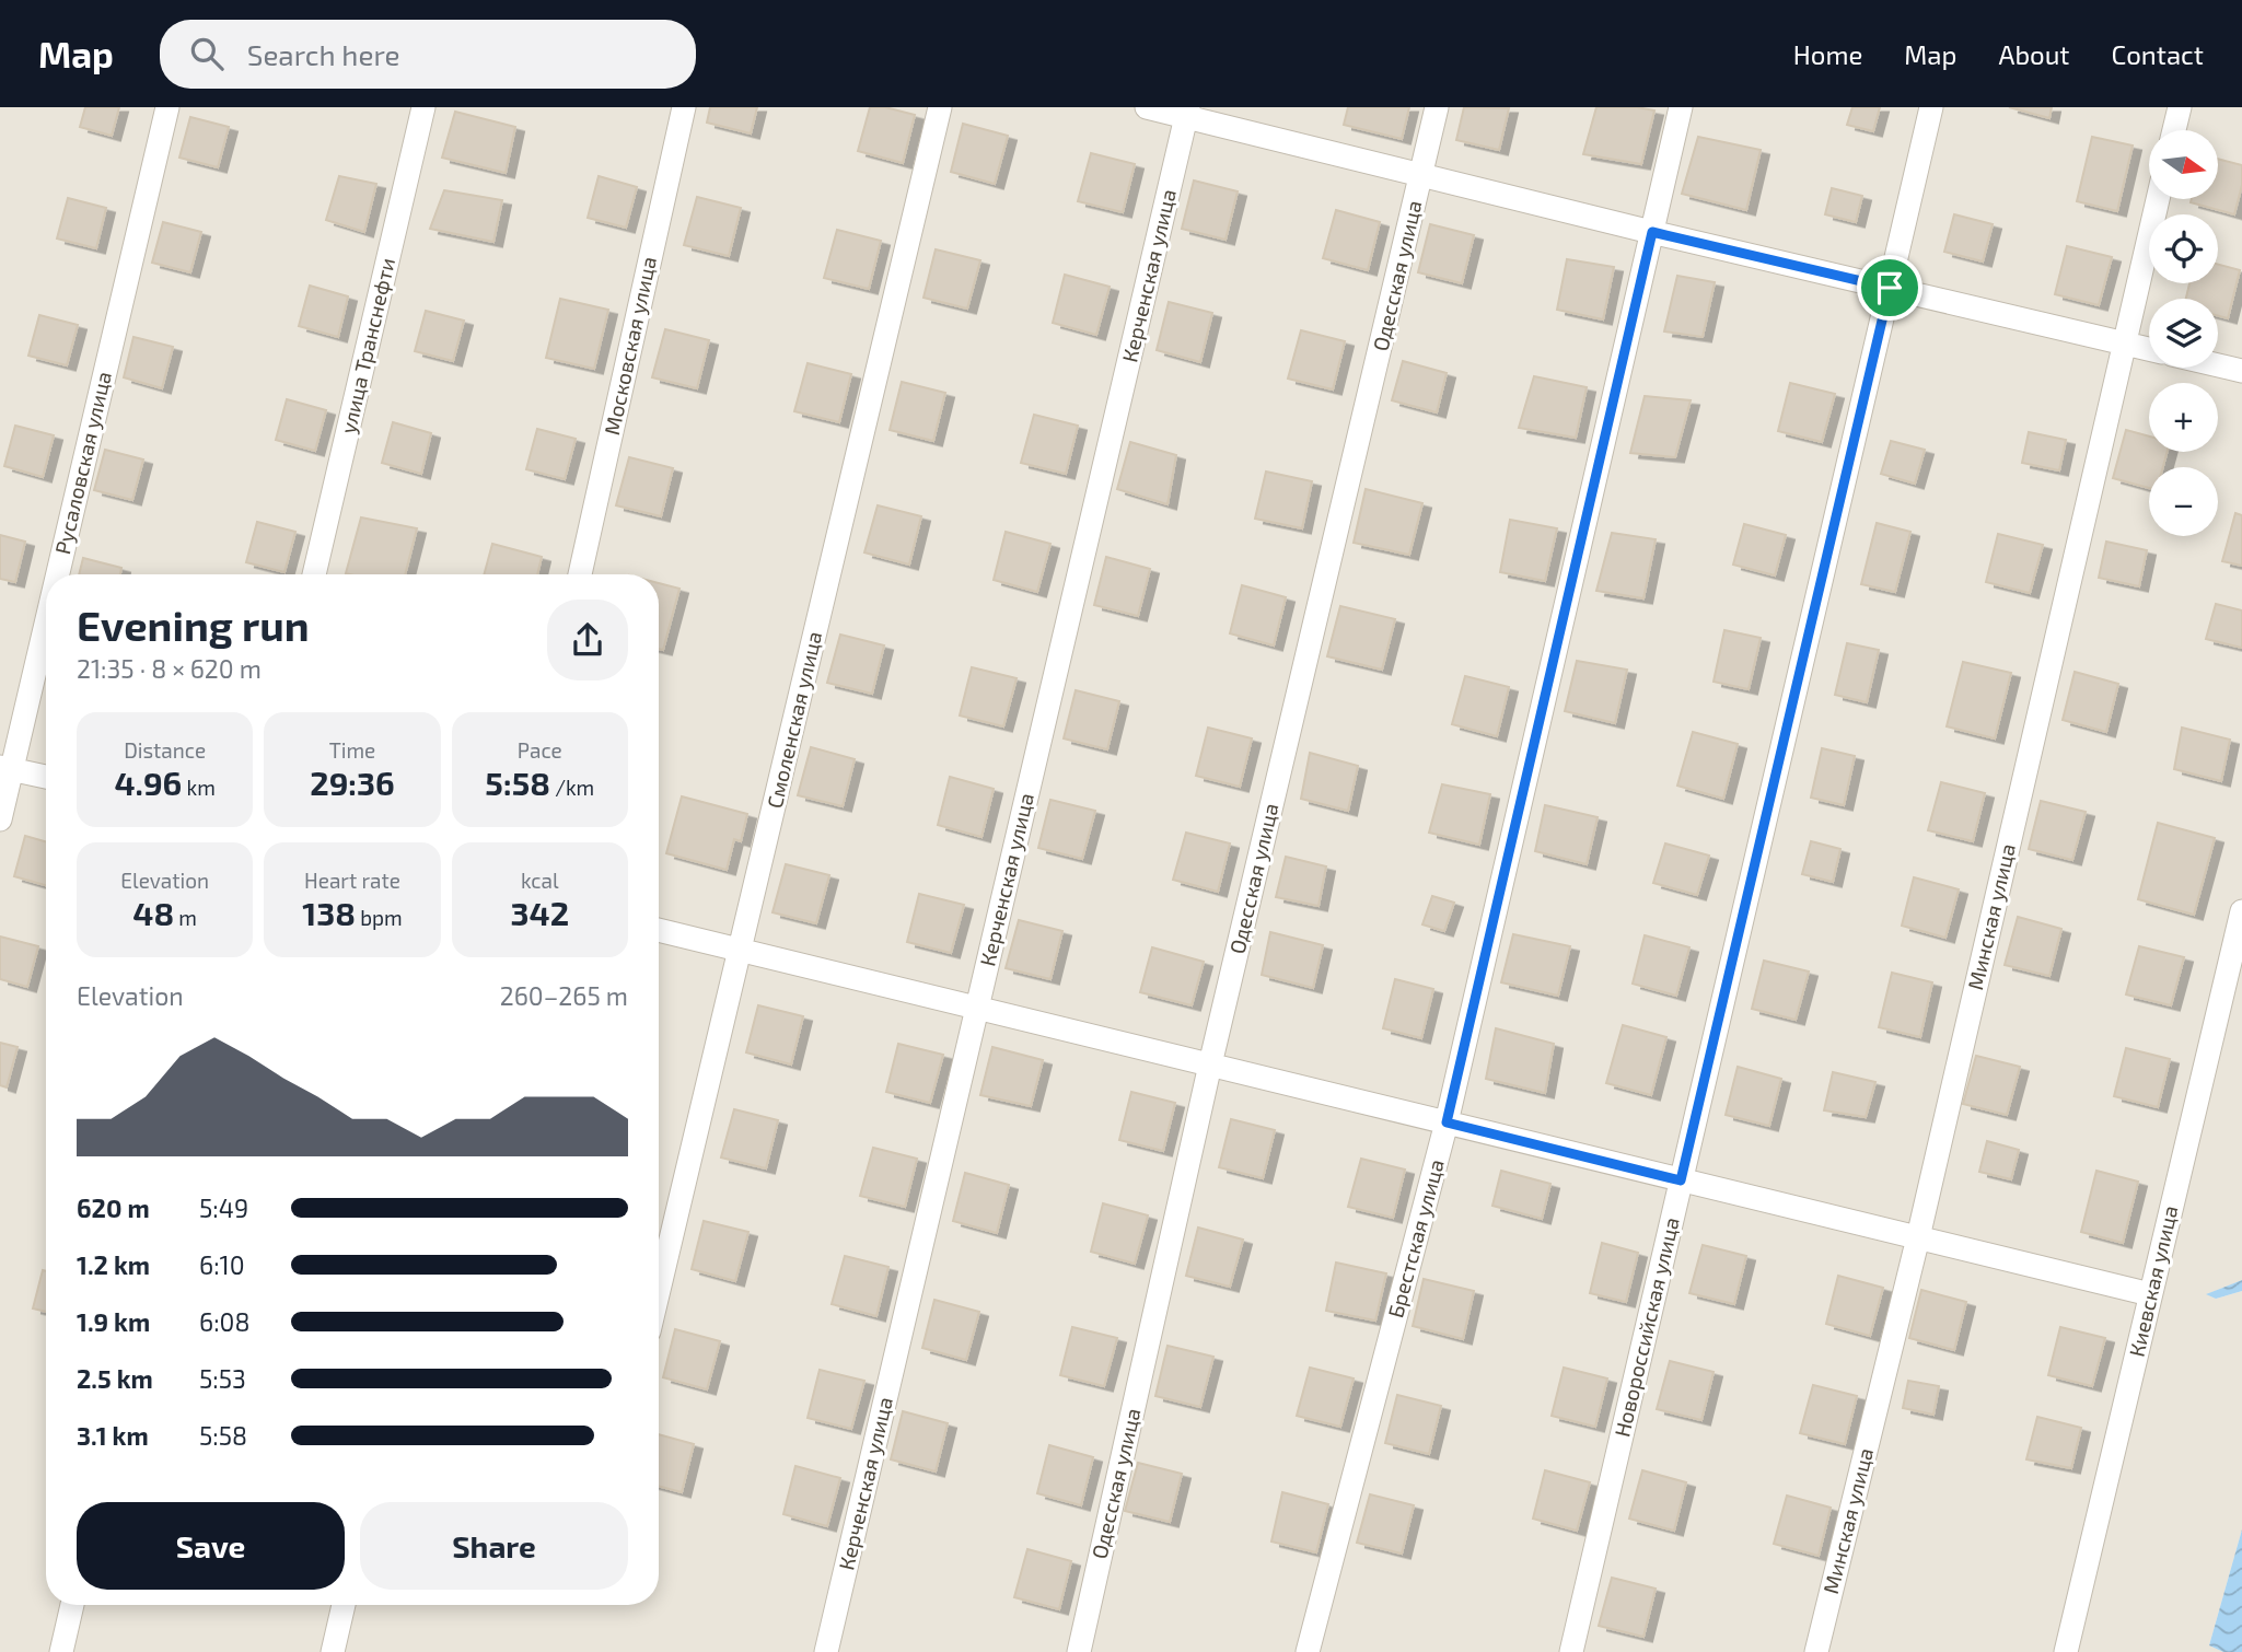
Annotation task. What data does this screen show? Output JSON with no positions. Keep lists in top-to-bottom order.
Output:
{
  "streets": {
    "street": [
      "Керченская улица",
      "Одесская улица",
      "улица Транснефти",
      "Московская улица",
      "Русаловская улица",
      "Смоленская улица",
      "Минская улица",
      "Брестская улица",
      "Киевская улица",
      "Новороссийская улица"
    ]
  },
  "north": "right",
  "page": {
    "header": "Map",
    "search": "Search here",
    "nav": [
      "Home",
      "Map",
      "About",
      "Contact"
    ],
    "map_buttons": ["+", "−"],
    "heading": ["Evening run", "21:35 · 8 × 620 m"],
    "stats": [
      ["Distance", "4.96 km"],
      ["Time", "29:36"],
      ["Pace", "5:58 /km"],
      ["Elevation", "48 m"],
      ["Heart rate", "138 bpm"],
      ["kcal", "342"]
    ],
    "chart": ["Elevation", "260–265 m"],
    "list": [
      {
        "name": "620 m",
        "note": "5:49"
      },
      {
        "name": "1.2 km",
        "note": "6:10"
      },
      {
        "name": "1.9 km",
        "note": "6:08"
      },
      {
        "name": "2.5 km",
        "note": "5:53"
      },
      {
        "name": "3.1 km",
        "note": "5:58"
      }
    ],
    "buttons": ["Save", "Share"]
  }
}
